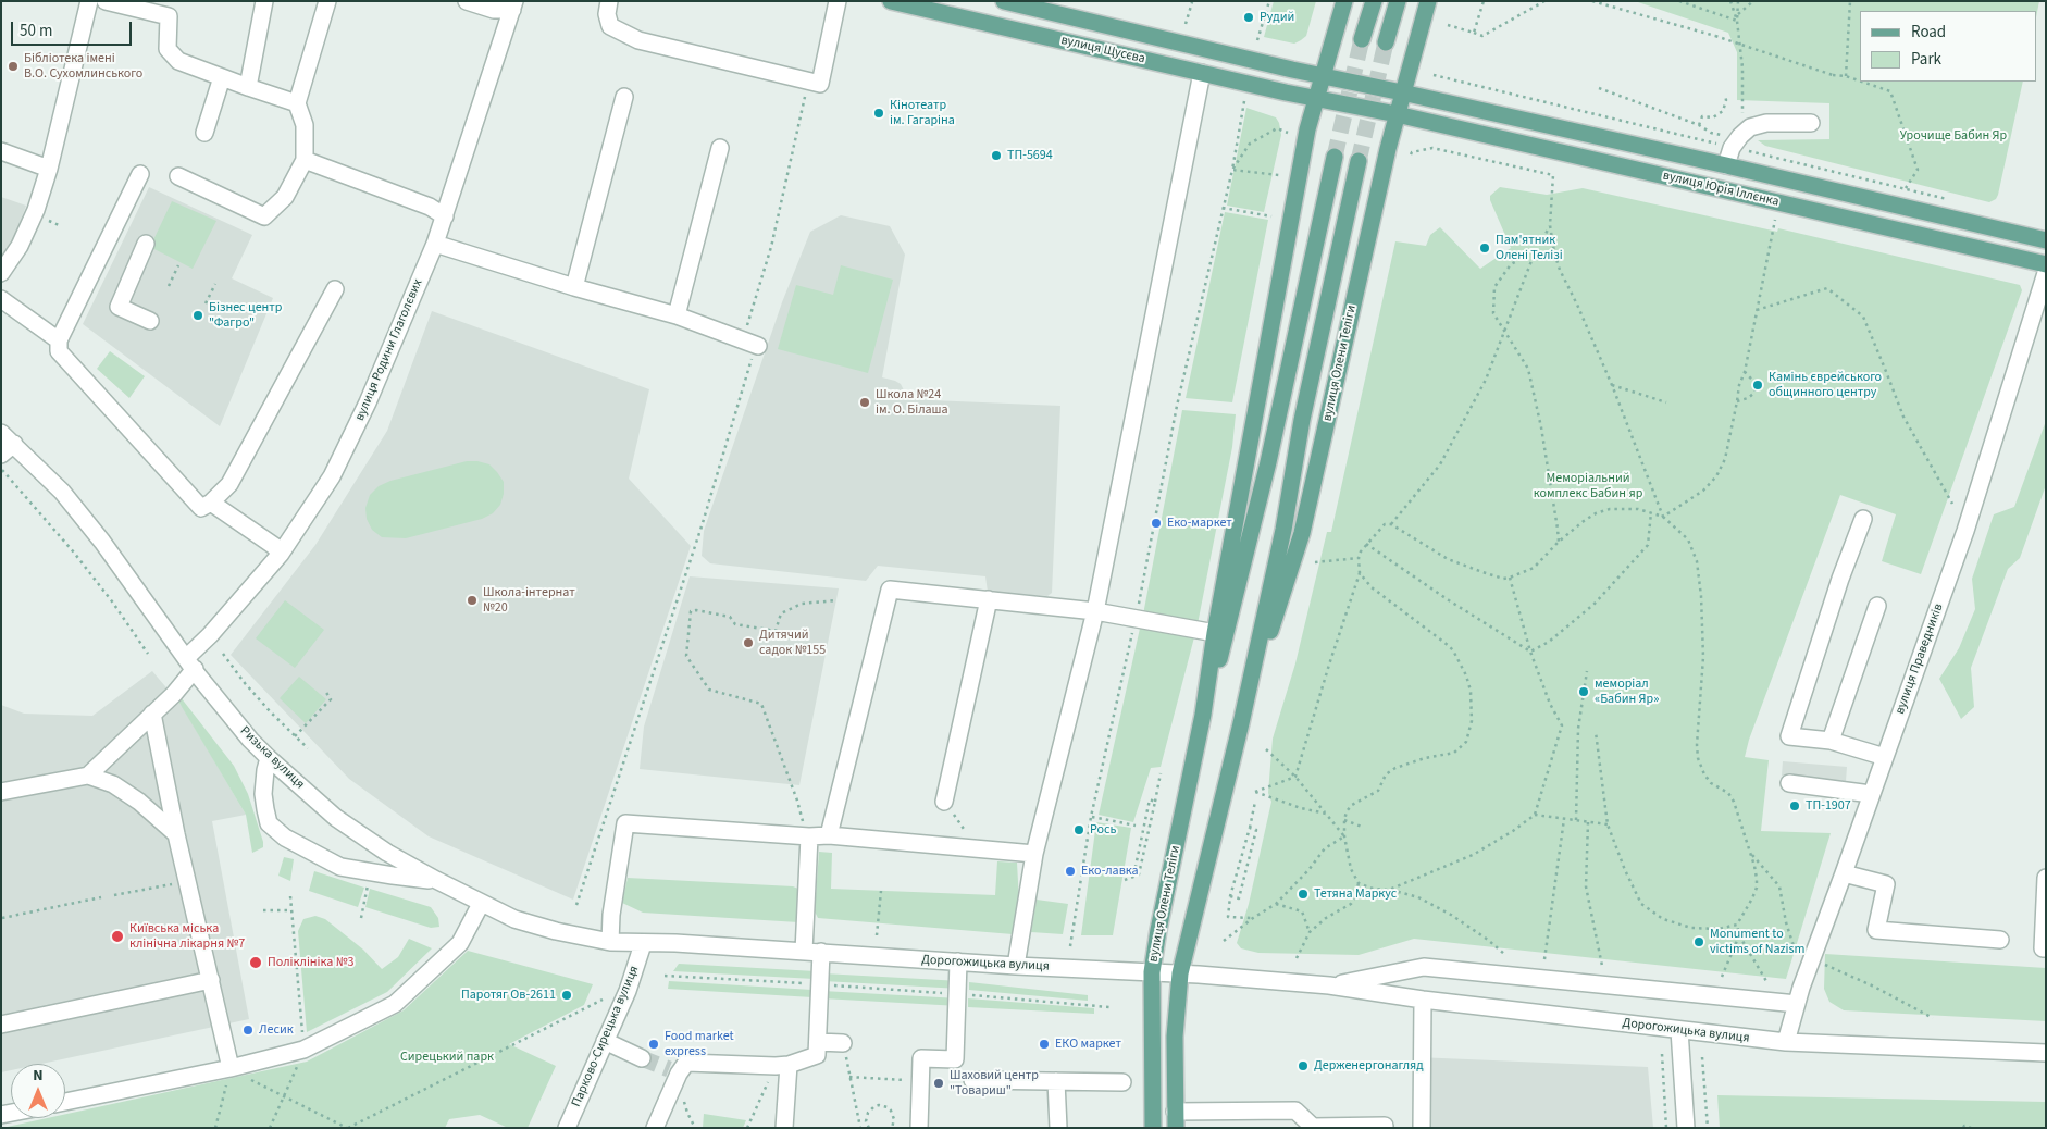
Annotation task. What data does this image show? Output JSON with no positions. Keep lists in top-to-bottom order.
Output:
{
  "streets": {
    "main road": ["вулиця Щусєва", "вулиця Юрія Іллєнка", "вулиця Олени Теліги"],
    "street": [
      "вулиця Родини Глаголєвих",
      "вулиця Праведників",
      "Ризька вулиця",
      "Дорогожицька вулиця",
      "Парково-Сирецька вулиця"
    ]
  },
  "crossings": [
    ["вулиця Щусєва", "вулиця Юрія Іллєнка"],
    ["вулиця Щусєва", "вулиця Олени Теліги"],
    ["вулиця Юрія Іллєнка", "вулиця Олени Теліги"],
    ["вулиця Родини Глаголєвих", "Ризька вулиця"],
    ["вулиця Олени Теліги", "Дорогожицька вулиця"],
    ["вулиця Праведників", "Дорогожицька вулиця"],
    ["Ризька вулиця", "Дорогожицька вулиця"],
    ["Ризька вулиця", "Парково-Сирецька вулиця"],
    ["Дорогожицька вулиця", "Парково-Сирецька вулиця"]
  ],
  "parks": ["Урочище Бабин Яр", "Меморіальний комплекс Бабин яр", "Сирецький парк"],
  "places": [
    "Рудий",
    "Бібліотека імені В.О. Сухомлинського",
    "Кінотеатр ім. Гагаріна",
    "ТП-5694",
    "Пам'ятник Олені Телізі",
    "Бізнес центр \"Фагро\"",
    "Камінь єврейського общинного центру",
    "Школа №24 ім. О. Білаша",
    "Еко-маркет",
    "Школа-інтернат №20",
    "Дитячий садок №155",
    "меморіал «Бабин Яр»",
    "ТП-1907",
    "Рось",
    "Еко-лавка",
    "Тетяна Маркус",
    "Київська міська клінічна лікарня №7",
    "Monument to victims of Nazism",
    "Поліклініка №3",
    "Паротяг Ов-2611",
    "Лесик",
    "Food market express",
    "ЕКО маркет",
    "Держенергонагляд",
    "Шаховий центр \"Товариш\""
  ],
  "legend": ["Road", "Park"],
  "scale_bar": "50 m",
  "north": "top"
}
